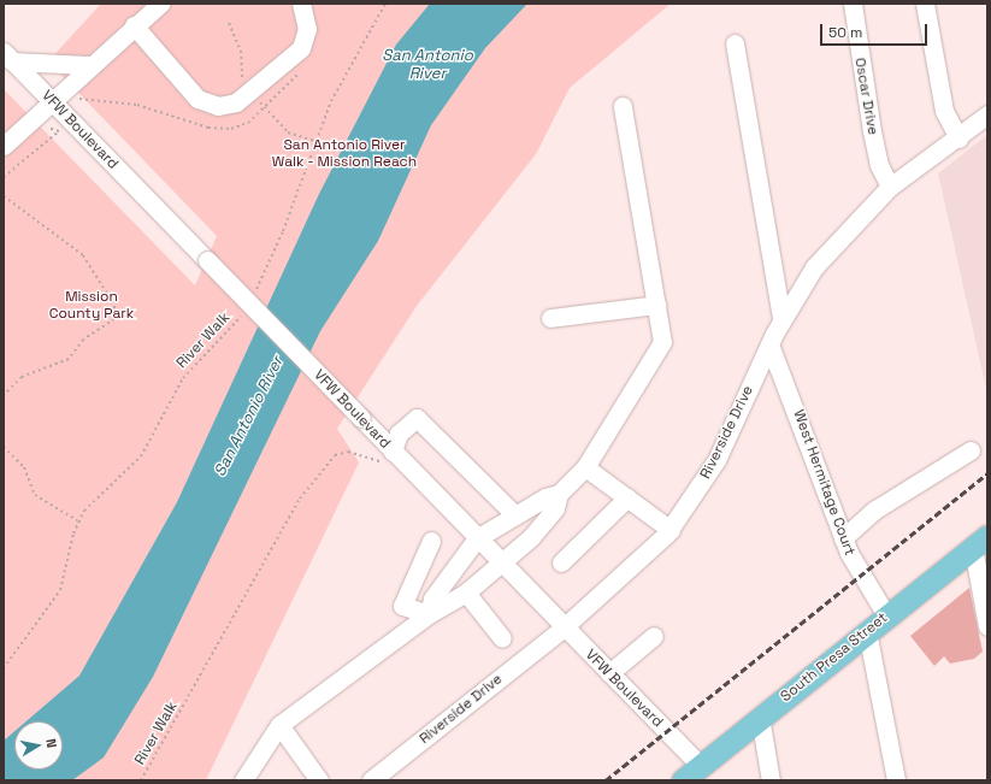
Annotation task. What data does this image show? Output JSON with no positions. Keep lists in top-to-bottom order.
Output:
{
  "streets": {
    "main road": ["South Presa Street"],
    "street": [
      "Oscar Drive",
      "VFW Boulevard",
      "Riverside Drive",
      "West Hermitage Court"
    ],
    "path": ["River Walk"]
  },
  "crossings": [
    ["Oscar Drive", "Riverside Drive"],
    ["VFW Boulevard", "River Walk"],
    ["VFW Boulevard", "Riverside Drive"],
    ["VFW Boulevard", "South Presa Street"],
    ["Riverside Drive", "West Hermitage Court"],
    ["West Hermitage Court", "South Presa Street"]
  ],
  "water": ["San Antonio River"],
  "parks": ["San Antonio River Walk - Mission Reach", "Mission County Park"],
  "scale_bar": "50 m",
  "north": "right"
}
